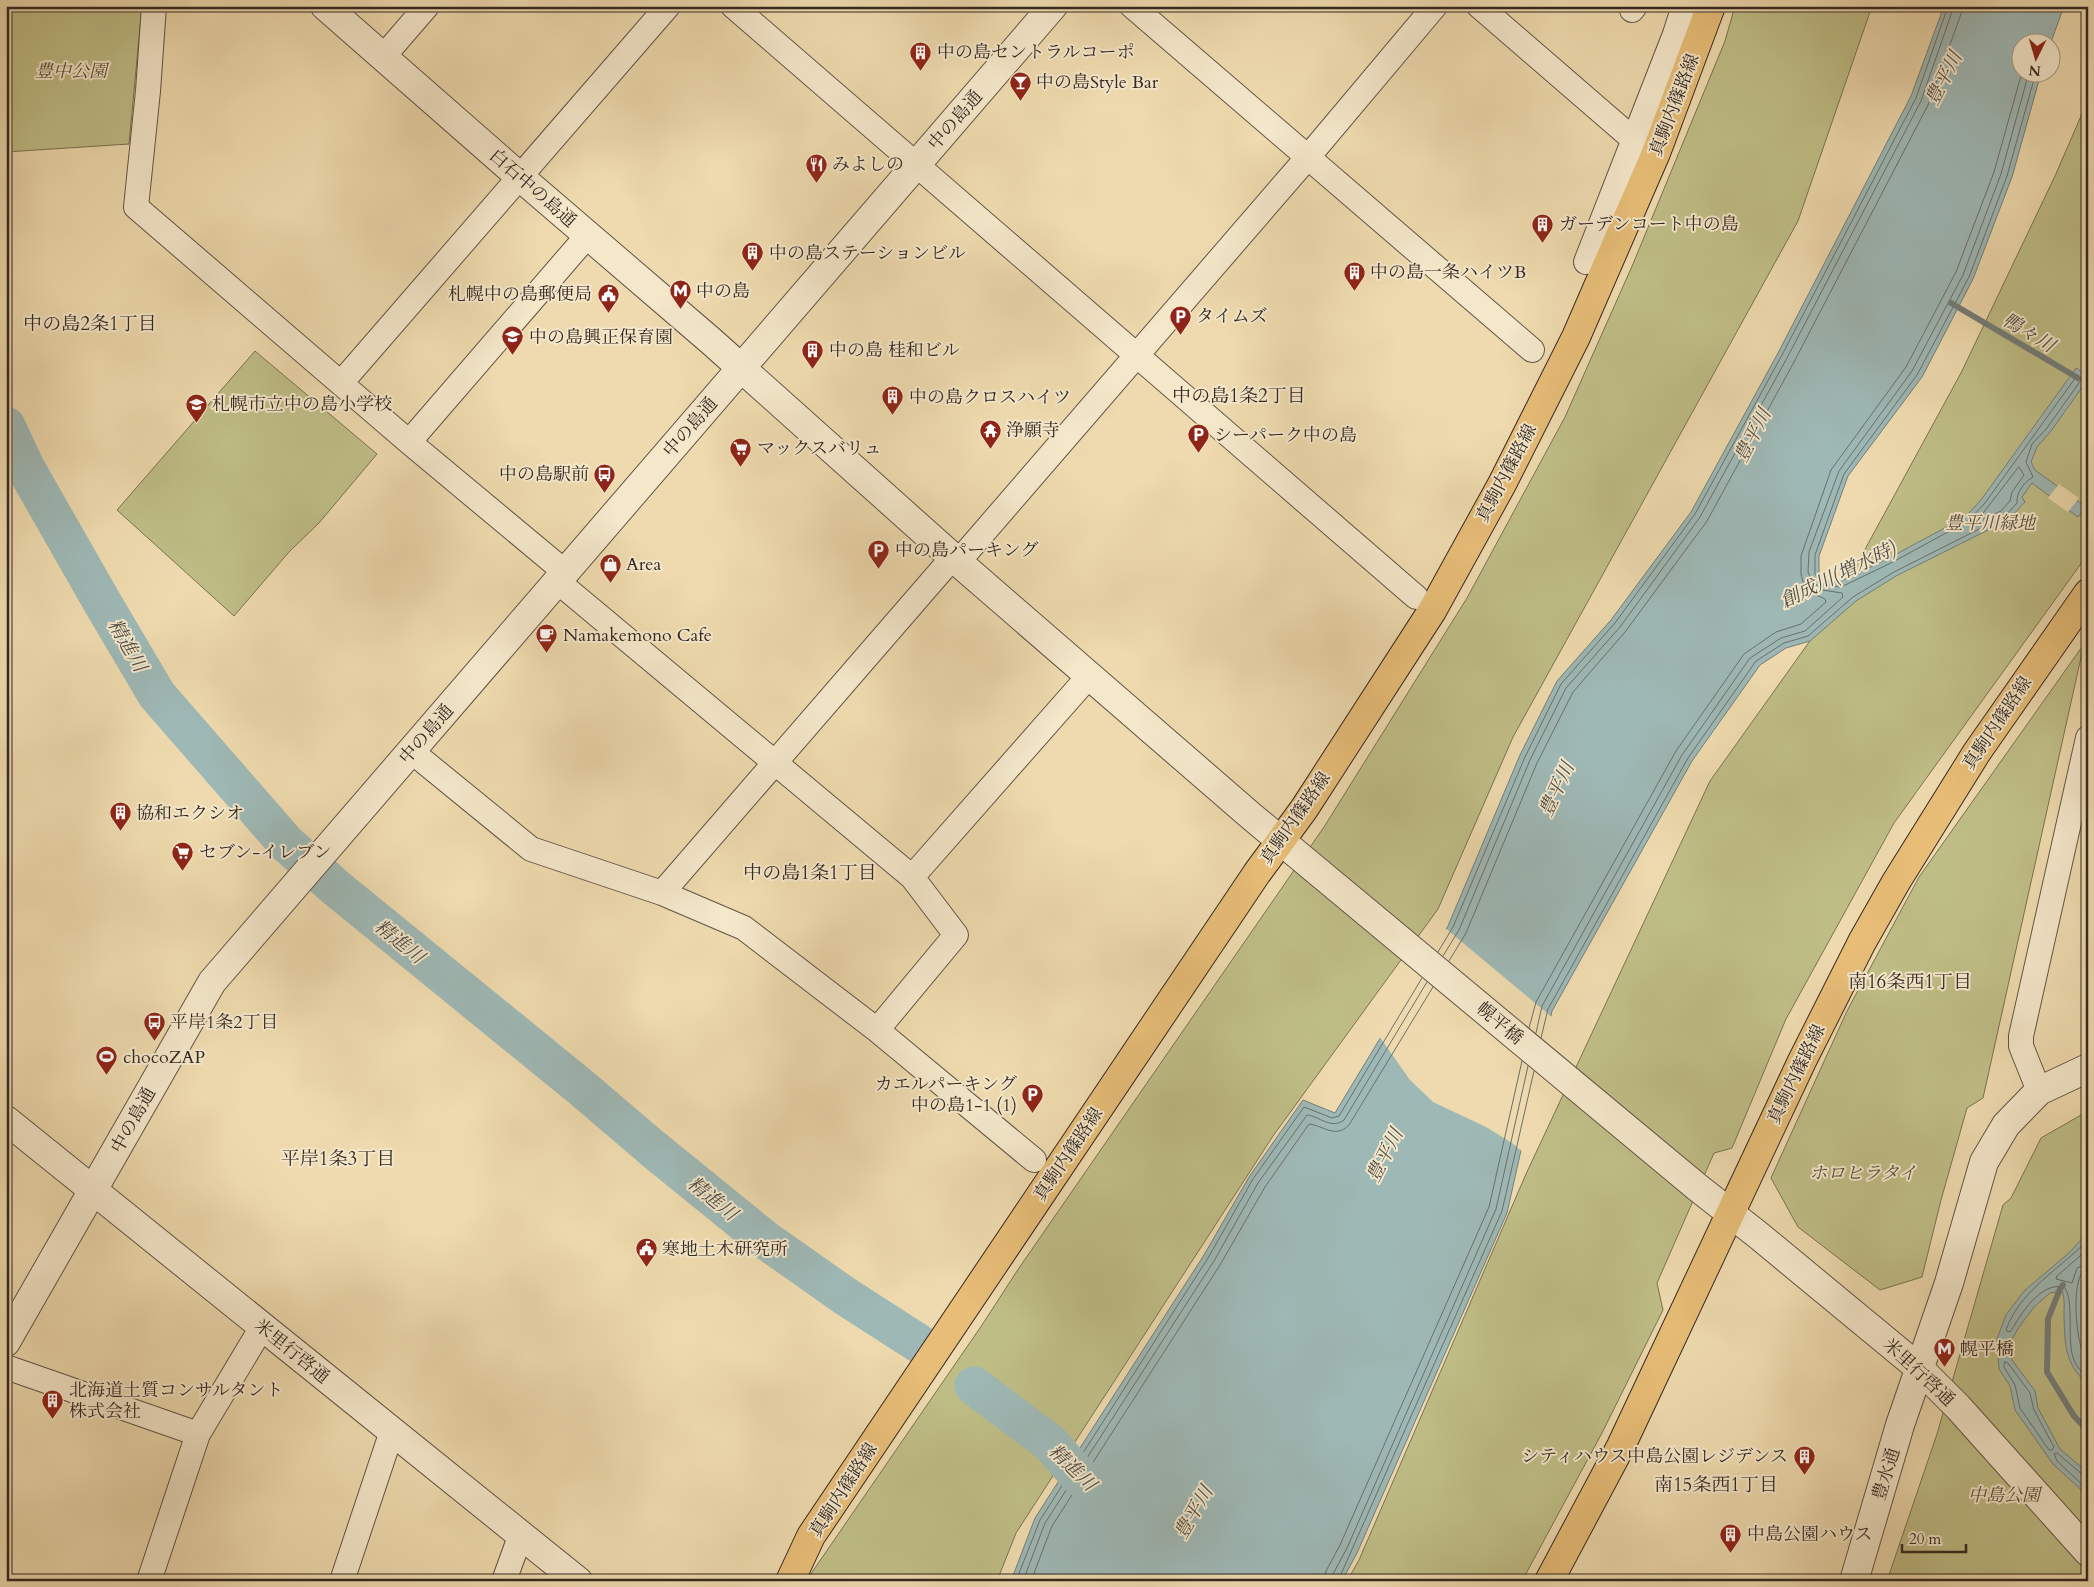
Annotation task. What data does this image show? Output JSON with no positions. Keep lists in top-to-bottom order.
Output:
{
  "streets": {
    "main road": ["真駒内篠路線"],
    "street": [
      "中の島通",
      "白石中の島通",
      "幌平橋",
      "米里行啓通",
      "豊水通"
    ]
  },
  "crossings": [
    ["真駒内篠路線", "幌平橋"],
    ["真駒内篠路線", "米里行啓通"],
    ["中の島通", "白石中の島通"],
    ["中の島通", "米里行啓通"],
    ["白石中の島通", "幌平橋"],
    ["幌平橋", "米里行啓通"],
    ["米里行啓通", "豊水通"]
  ],
  "districts": [
    "中の島2条1丁目",
    "中の島1条2丁目",
    "中の島1条1丁目",
    "南16条西1丁目",
    "平岸1条3丁目",
    "南15条西1丁目"
  ],
  "water": [
    "豊平川",
    "鴨々川",
    "創成川(増水時)",
    "精進川"
  ],
  "parks": [
    "豊中公園",
    "豊平川緑地",
    "ホロヒラタイ",
    "中島公園"
  ],
  "places": {
    "building": [
      "中の島セントラルコーポ",
      "ガーデンコート中の島",
      "中の島ステーションビル",
      "中の島一条ハイツB",
      "中の島 桂和ビル",
      "中の島クロスハイツ",
      "協和エクシオ",
      "北海道土質コンサルタント 株式会社",
      "シティハウス中島公園レジデンス",
      "中島公園ハウス"
    ],
    "bar": ["中の島Style Bar"],
    "restaurant": ["みよしの"],
    "metro station": ["中の島", "幌平橋"],
    "public building": ["札幌中の島郵便局", "寒地土木研究所"],
    "parking": [
      "タイムズ",
      "シーパーク中の島",
      "中の島パーキング",
      "カエルパーキング 中の島1-1 (1)"
    ],
    "school or university": ["中の島興正保育園", "札幌市立中の島小学校"],
    "temple": ["浄願寺"],
    "supermarket": ["マックスバリュ", "セブン-イレブン"],
    "bus stop": ["中の島駅前", "平岸1条2丁目"],
    "shop": ["Area"],
    "cafe": ["Namakemono Cafe"],
    "sports": ["chocoZAP"]
  },
  "scale_bar": "20 m",
  "north": "bottom"
}
